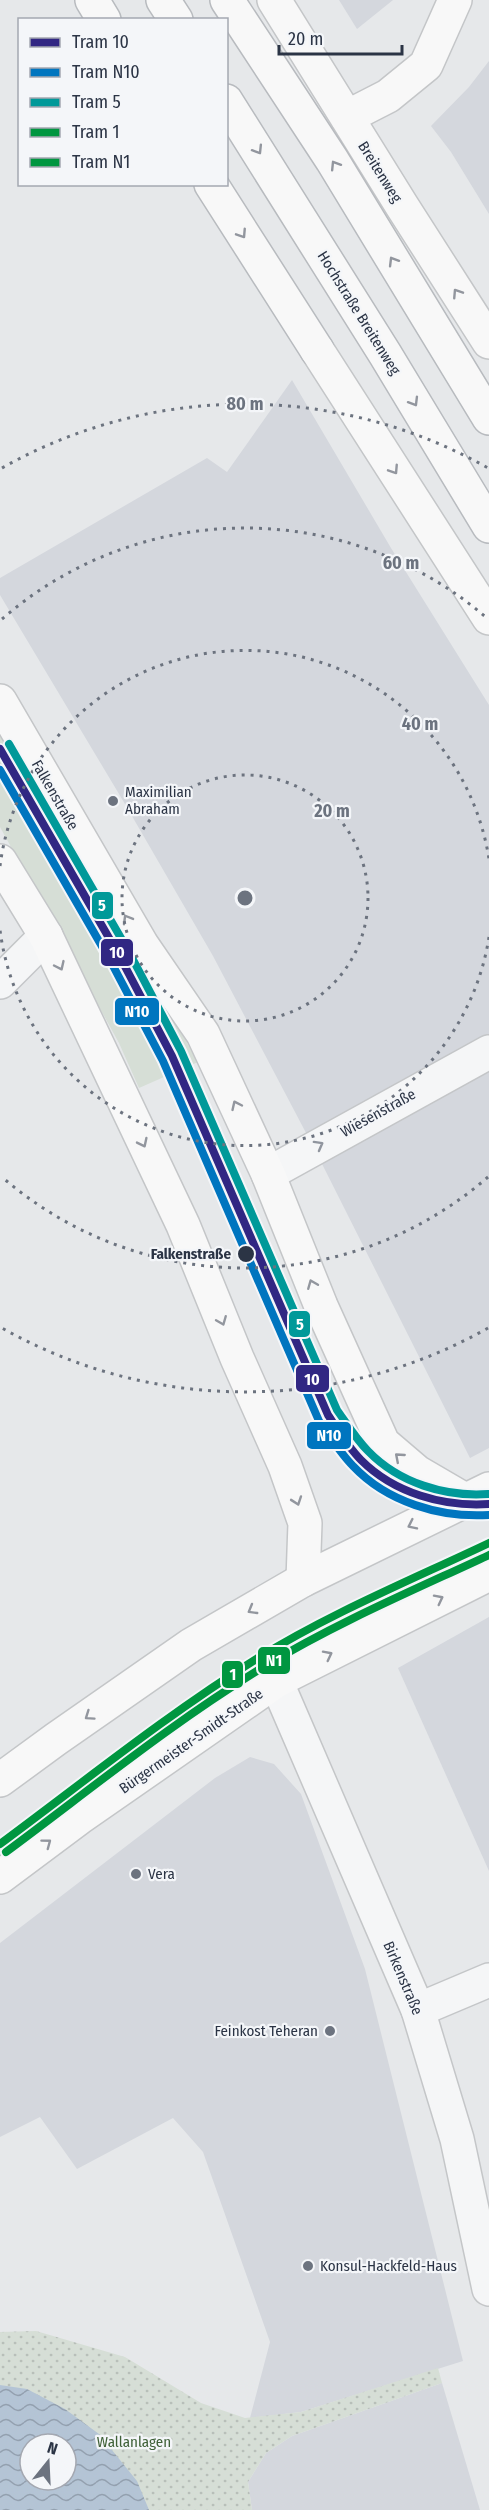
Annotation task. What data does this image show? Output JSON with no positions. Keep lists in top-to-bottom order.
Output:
{
  "streets": {
    "main road": [
      "Breitenweg",
      "Hochstraße Breitenweg",
      "Falkenstraße",
      "Bürgermeister-Smidt-Straße"
    ],
    "street": ["Wiesenstraße", "Birkenstraße"]
  },
  "crossings": [
    ["Falkenstraße", "Wiesenstraße"],
    ["Bürgermeister-Smidt-Straße", "Birkenstraße"]
  ],
  "one_way": ["Wiesenstraße"],
  "parks": ["Wallanlagen"],
  "places": [
    "Maximilian Abraham",
    "Falkenstraße",
    "Vera",
    "Feinkost Teheran",
    "Konsul-Hackfeld-Haus"
  ],
  "lines": [
    "tram line 5",
    "tram line 10",
    "tram line N10",
    "tram line 1",
    "tram line N1"
  ],
  "legend": [
    "Tram 10",
    "Tram N10",
    "Tram 5",
    "Tram 1",
    "Tram N1"
  ],
  "scale_bar": "20 m",
  "north": "top",
  "rings": [
    "80 m",
    "60 m",
    "40 m",
    "20 m"
  ]
}
